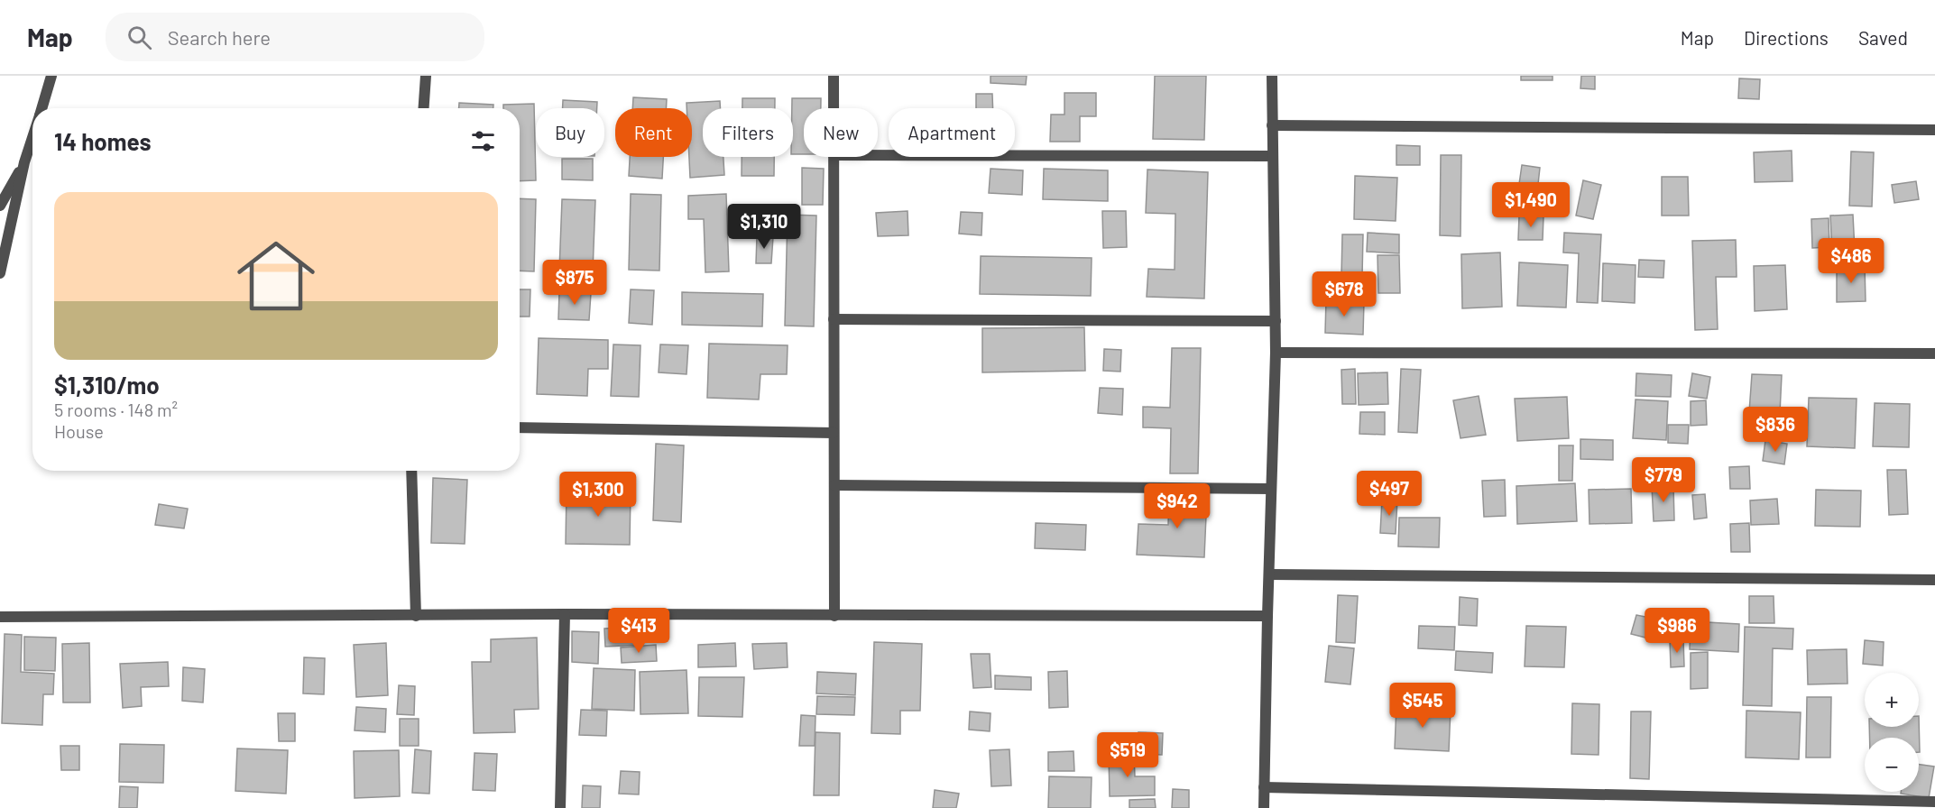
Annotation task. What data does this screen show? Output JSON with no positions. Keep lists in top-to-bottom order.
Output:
{
  "page": {
    "header": "Map",
    "search": "Search here",
    "nav": ["Map", "Directions", "Saved"],
    "chip": [
      "Buy",
      "Rent",
      "Filters",
      "New",
      "Apartment"
    ],
    "heading": "14 homes",
    "list": [
      {
        "name": "$1,310/mo",
        "note": "5 rooms · 148 m² · House"
      }
    ],
    "price": [
      "$1,490",
      "$1,310",
      "$486",
      "$875",
      "$678",
      "$836",
      "$779",
      "$497",
      "$1,300",
      "$942",
      "$413",
      "$986",
      "$545",
      "$519"
    ],
    "map_buttons": ["+", "−"]
  }
}
